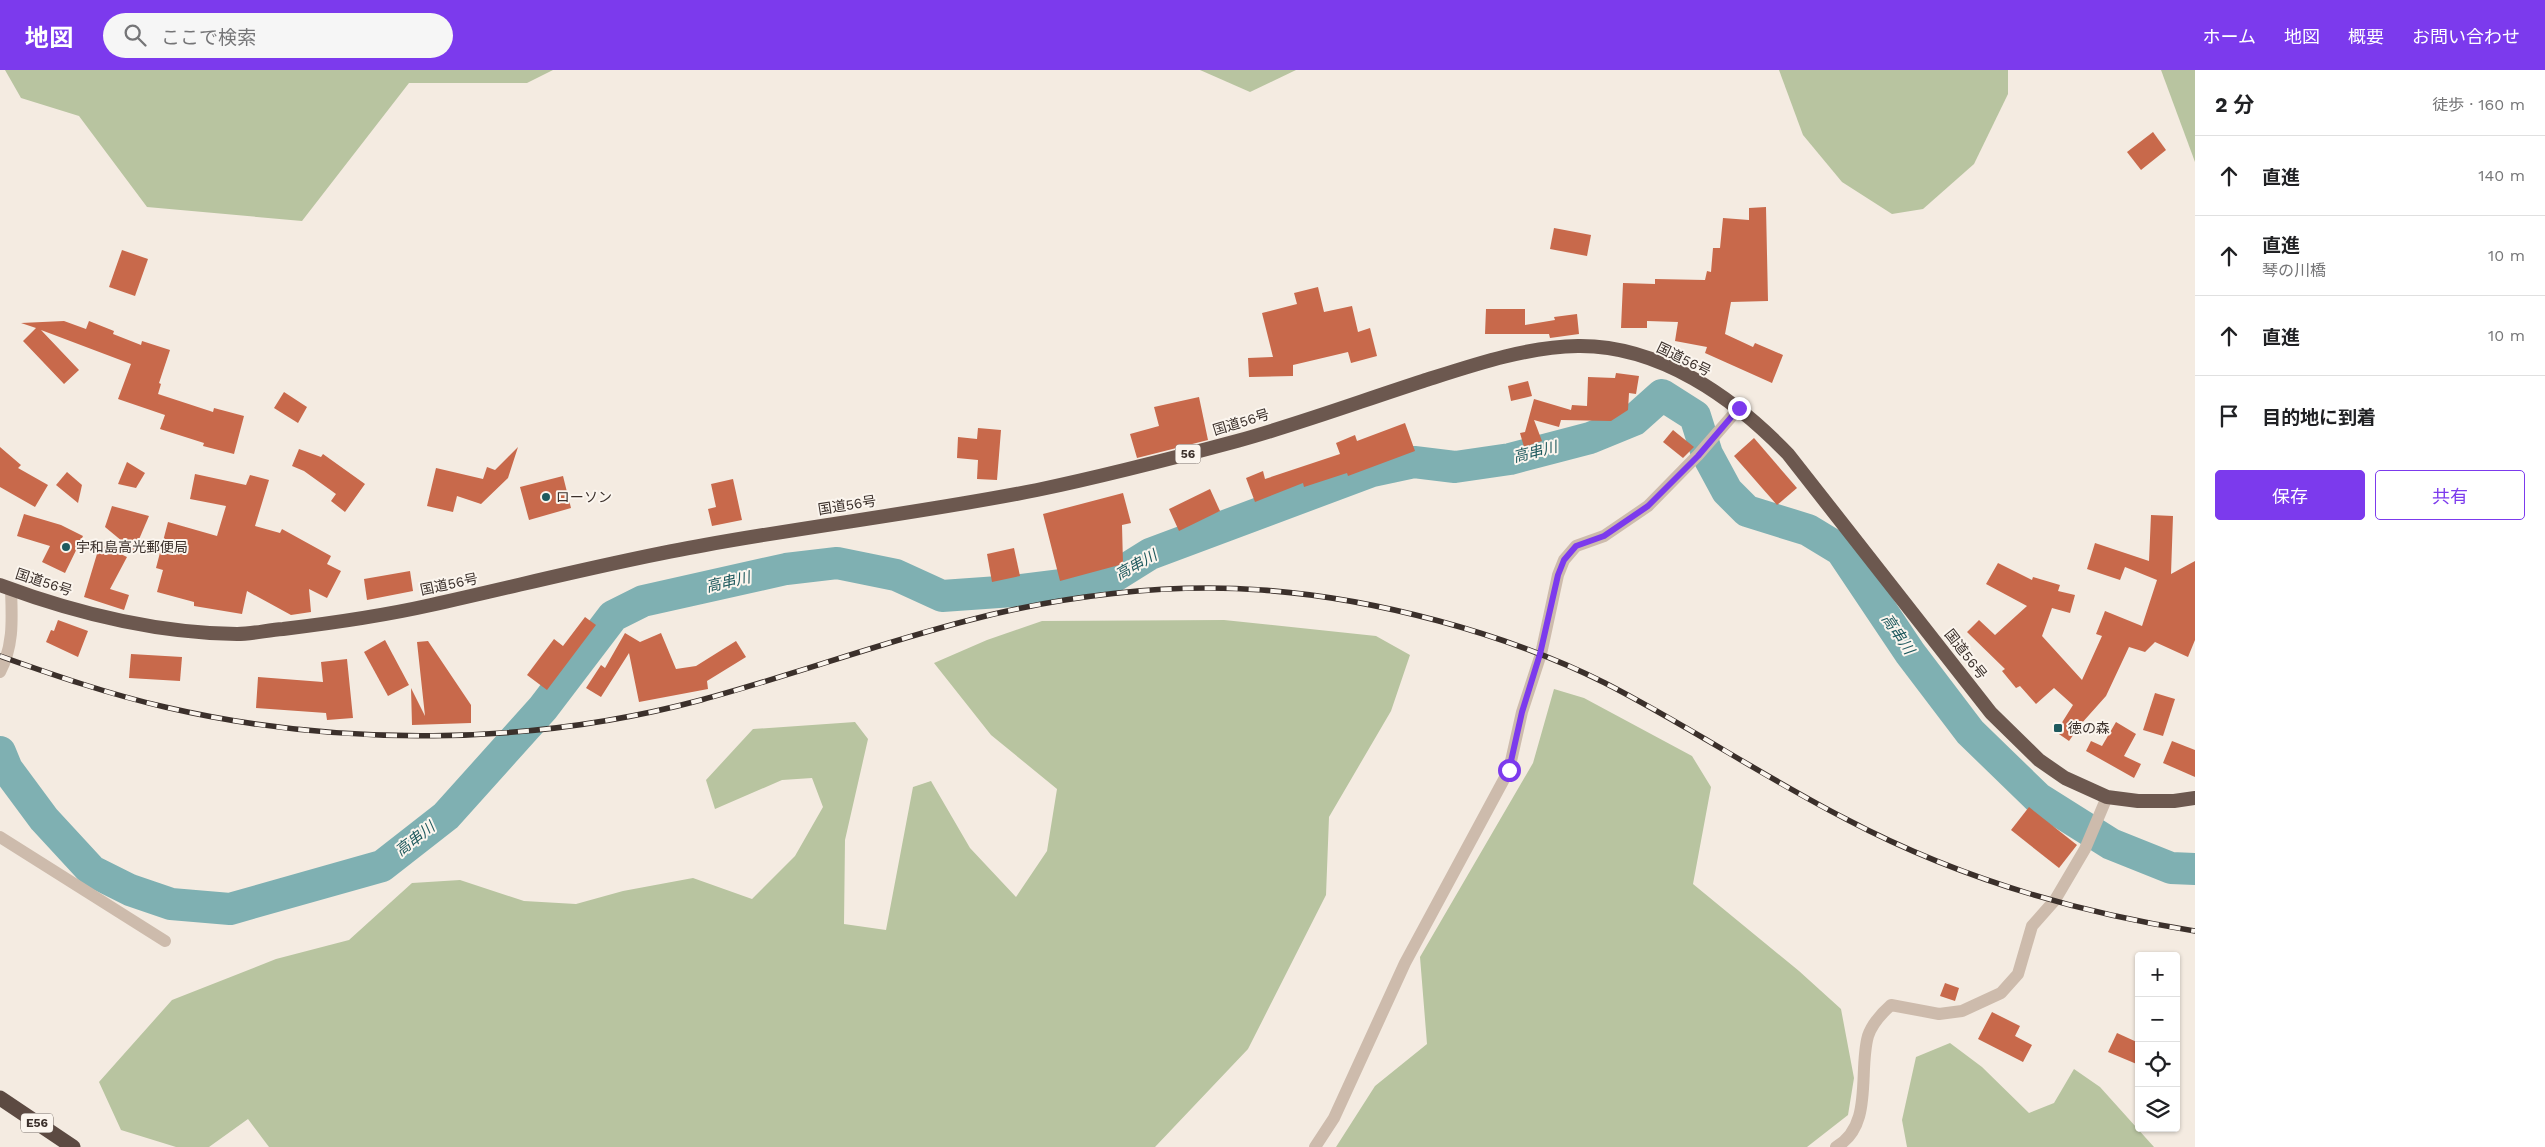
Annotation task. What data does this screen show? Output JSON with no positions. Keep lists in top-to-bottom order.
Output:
{
  "streets": {
    "highway": ["国道56号", "56", "E56"]
  },
  "water": ["高串川"],
  "places": {
    "other": ["ローソン", "宇和島高光郵便局"],
    "transit": ["徳の森"]
  },
  "page": {
    "header": "地図",
    "search": "ここで検索",
    "nav": [
      "ホーム",
      "地図",
      "概要",
      "お問い合わせ"
    ],
    "heading": ["2 分", "徒歩 · 160 m"],
    "list": [
      ["直進", "140 m"],
      ["直進", "琴の川橋", "10 m"],
      ["直進", "10 m"],
      "目的地に到着"
    ],
    "buttons": ["保存", "共有"],
    "map_buttons": ["+", "−"]
  }
}
